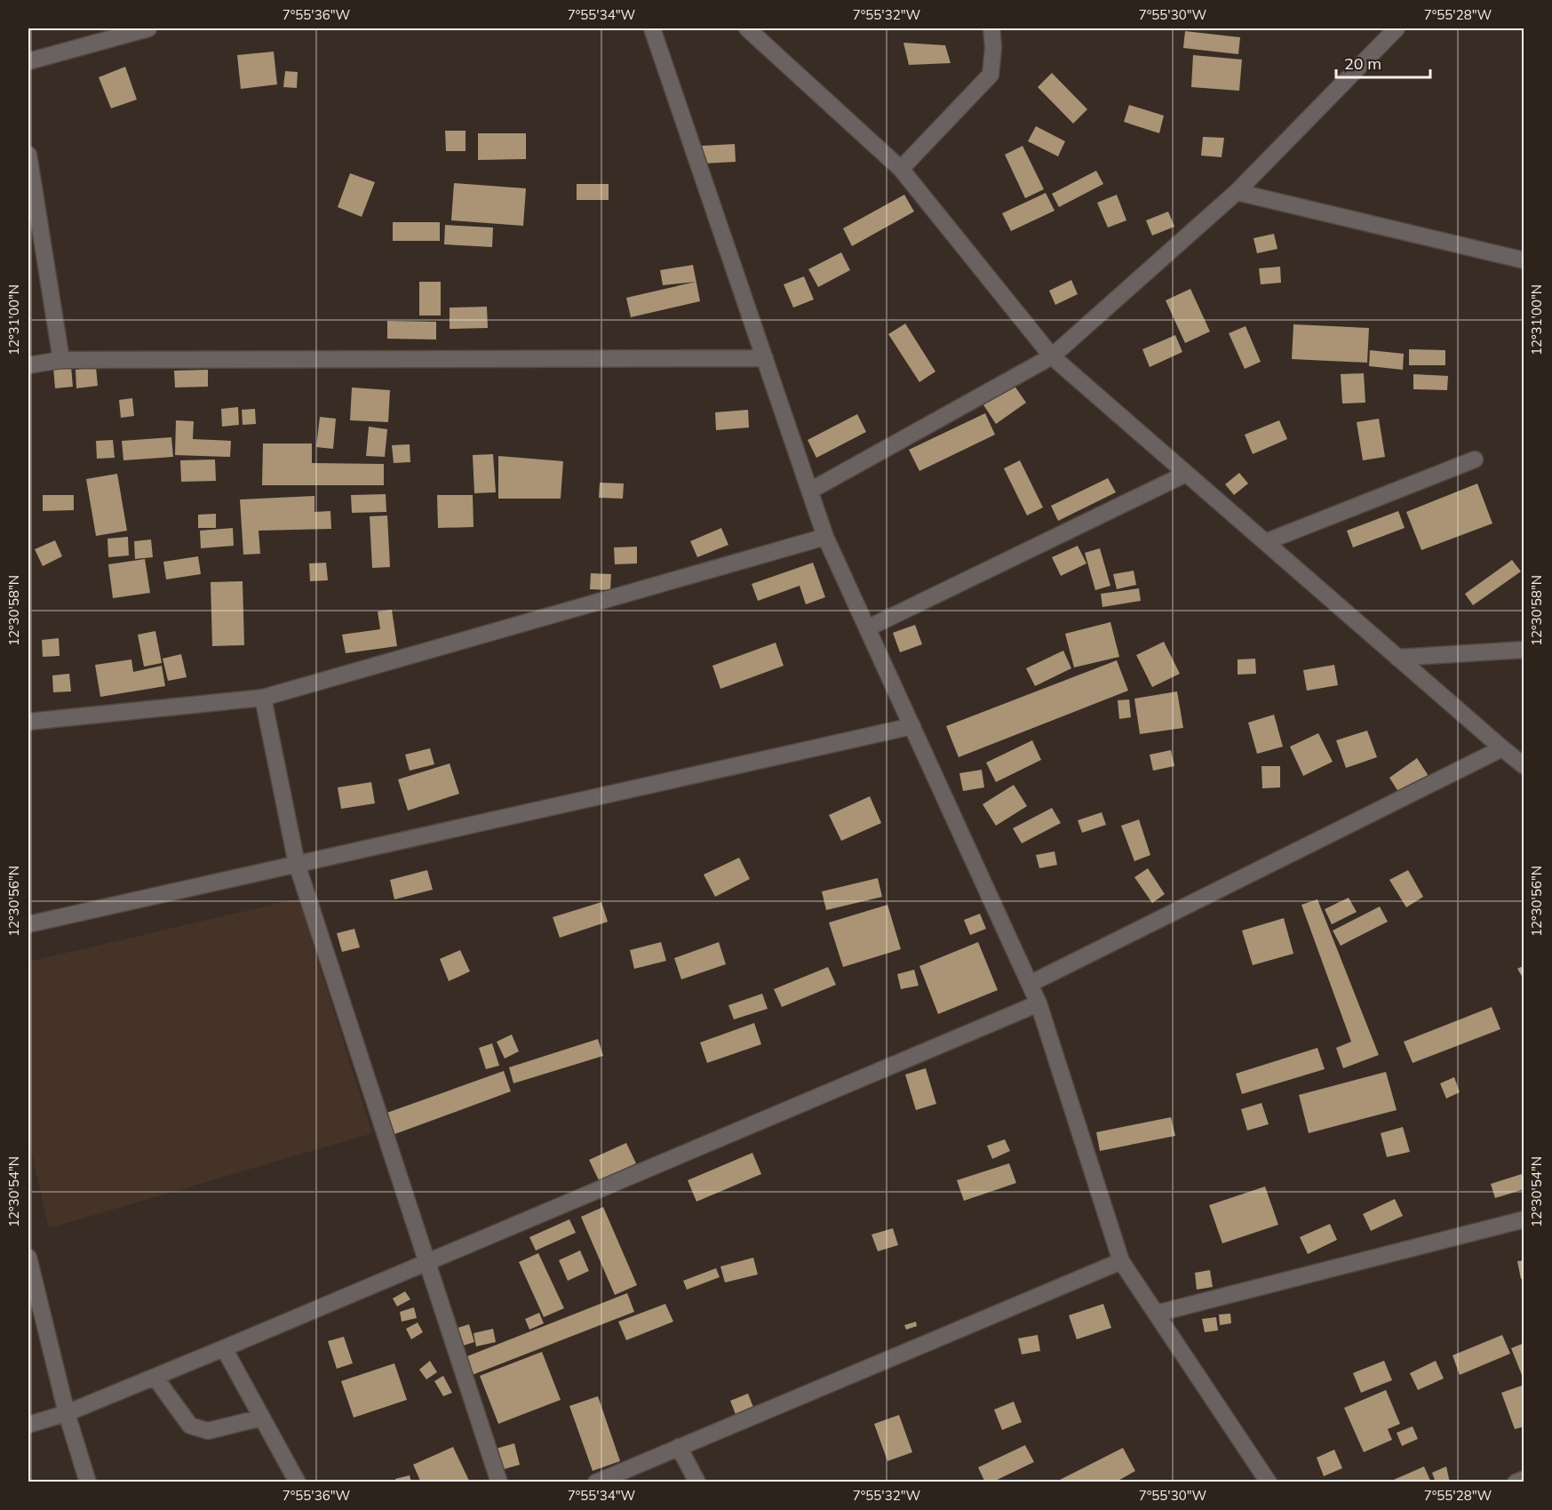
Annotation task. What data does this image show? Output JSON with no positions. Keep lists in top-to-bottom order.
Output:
{
  "scale_bar": "20 m",
  "coordinates": [
    "7°55'36\"W",
    "7°55'34\"W",
    "7°55'32\"W",
    "7°55'30\"W",
    "7°55'28\"W",
    "12°31'00\"N",
    "12°30'58\"N",
    "12°30'56\"N",
    "12°30'54\"N"
  ]
}
